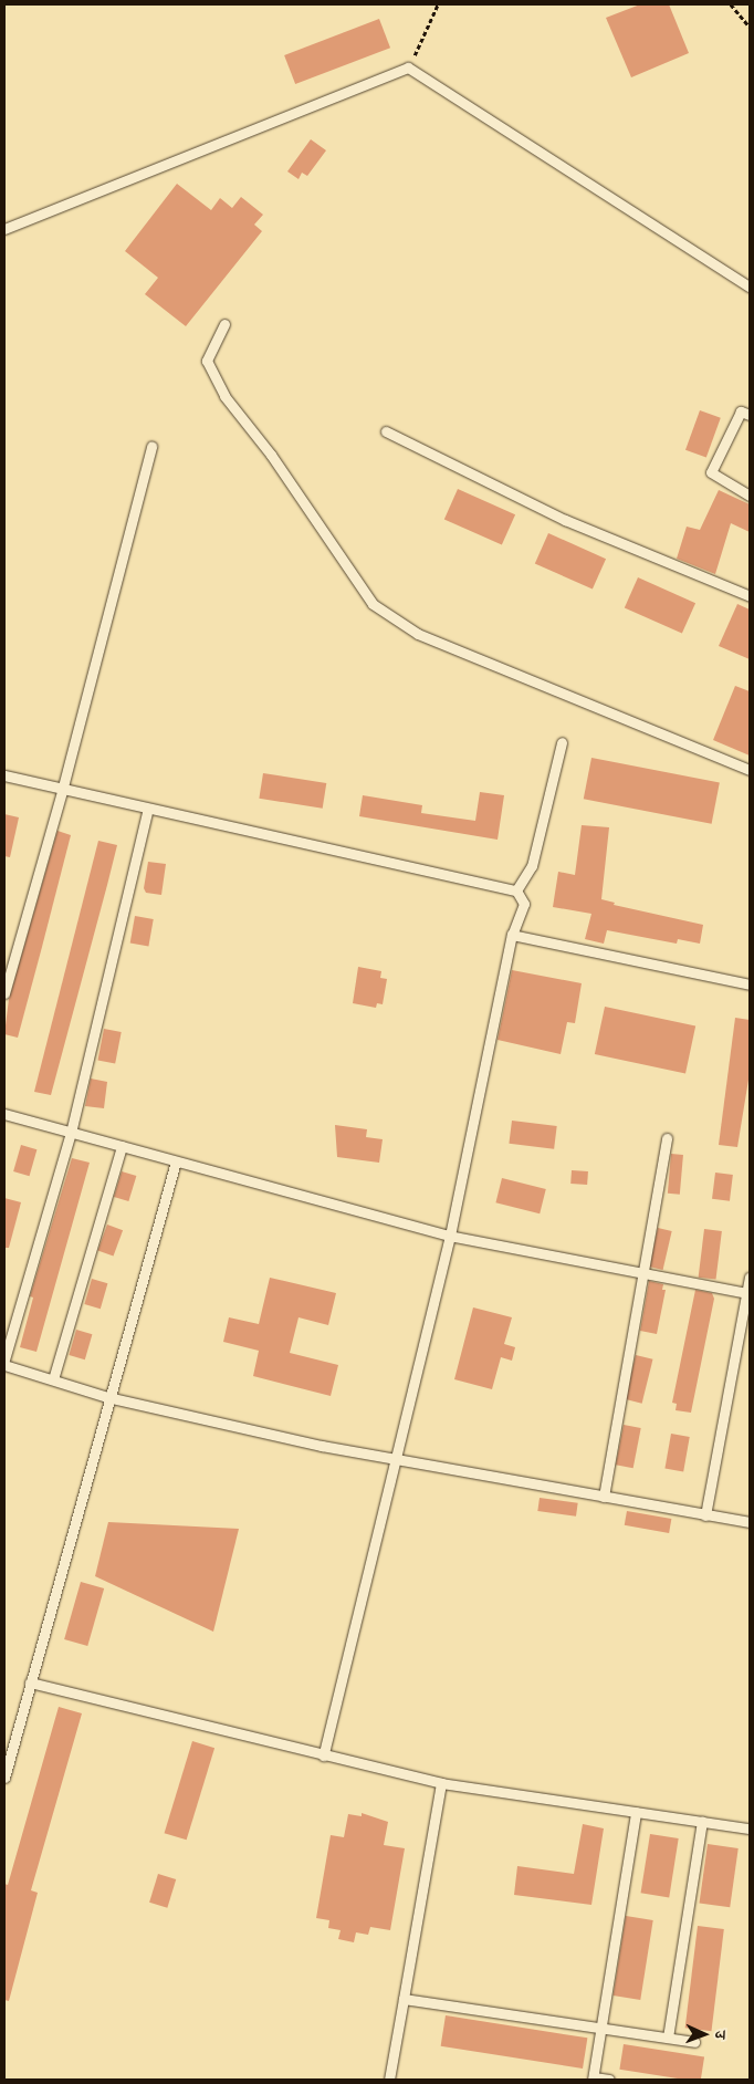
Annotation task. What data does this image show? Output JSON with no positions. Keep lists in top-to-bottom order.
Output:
{
  "north": "right"
}
